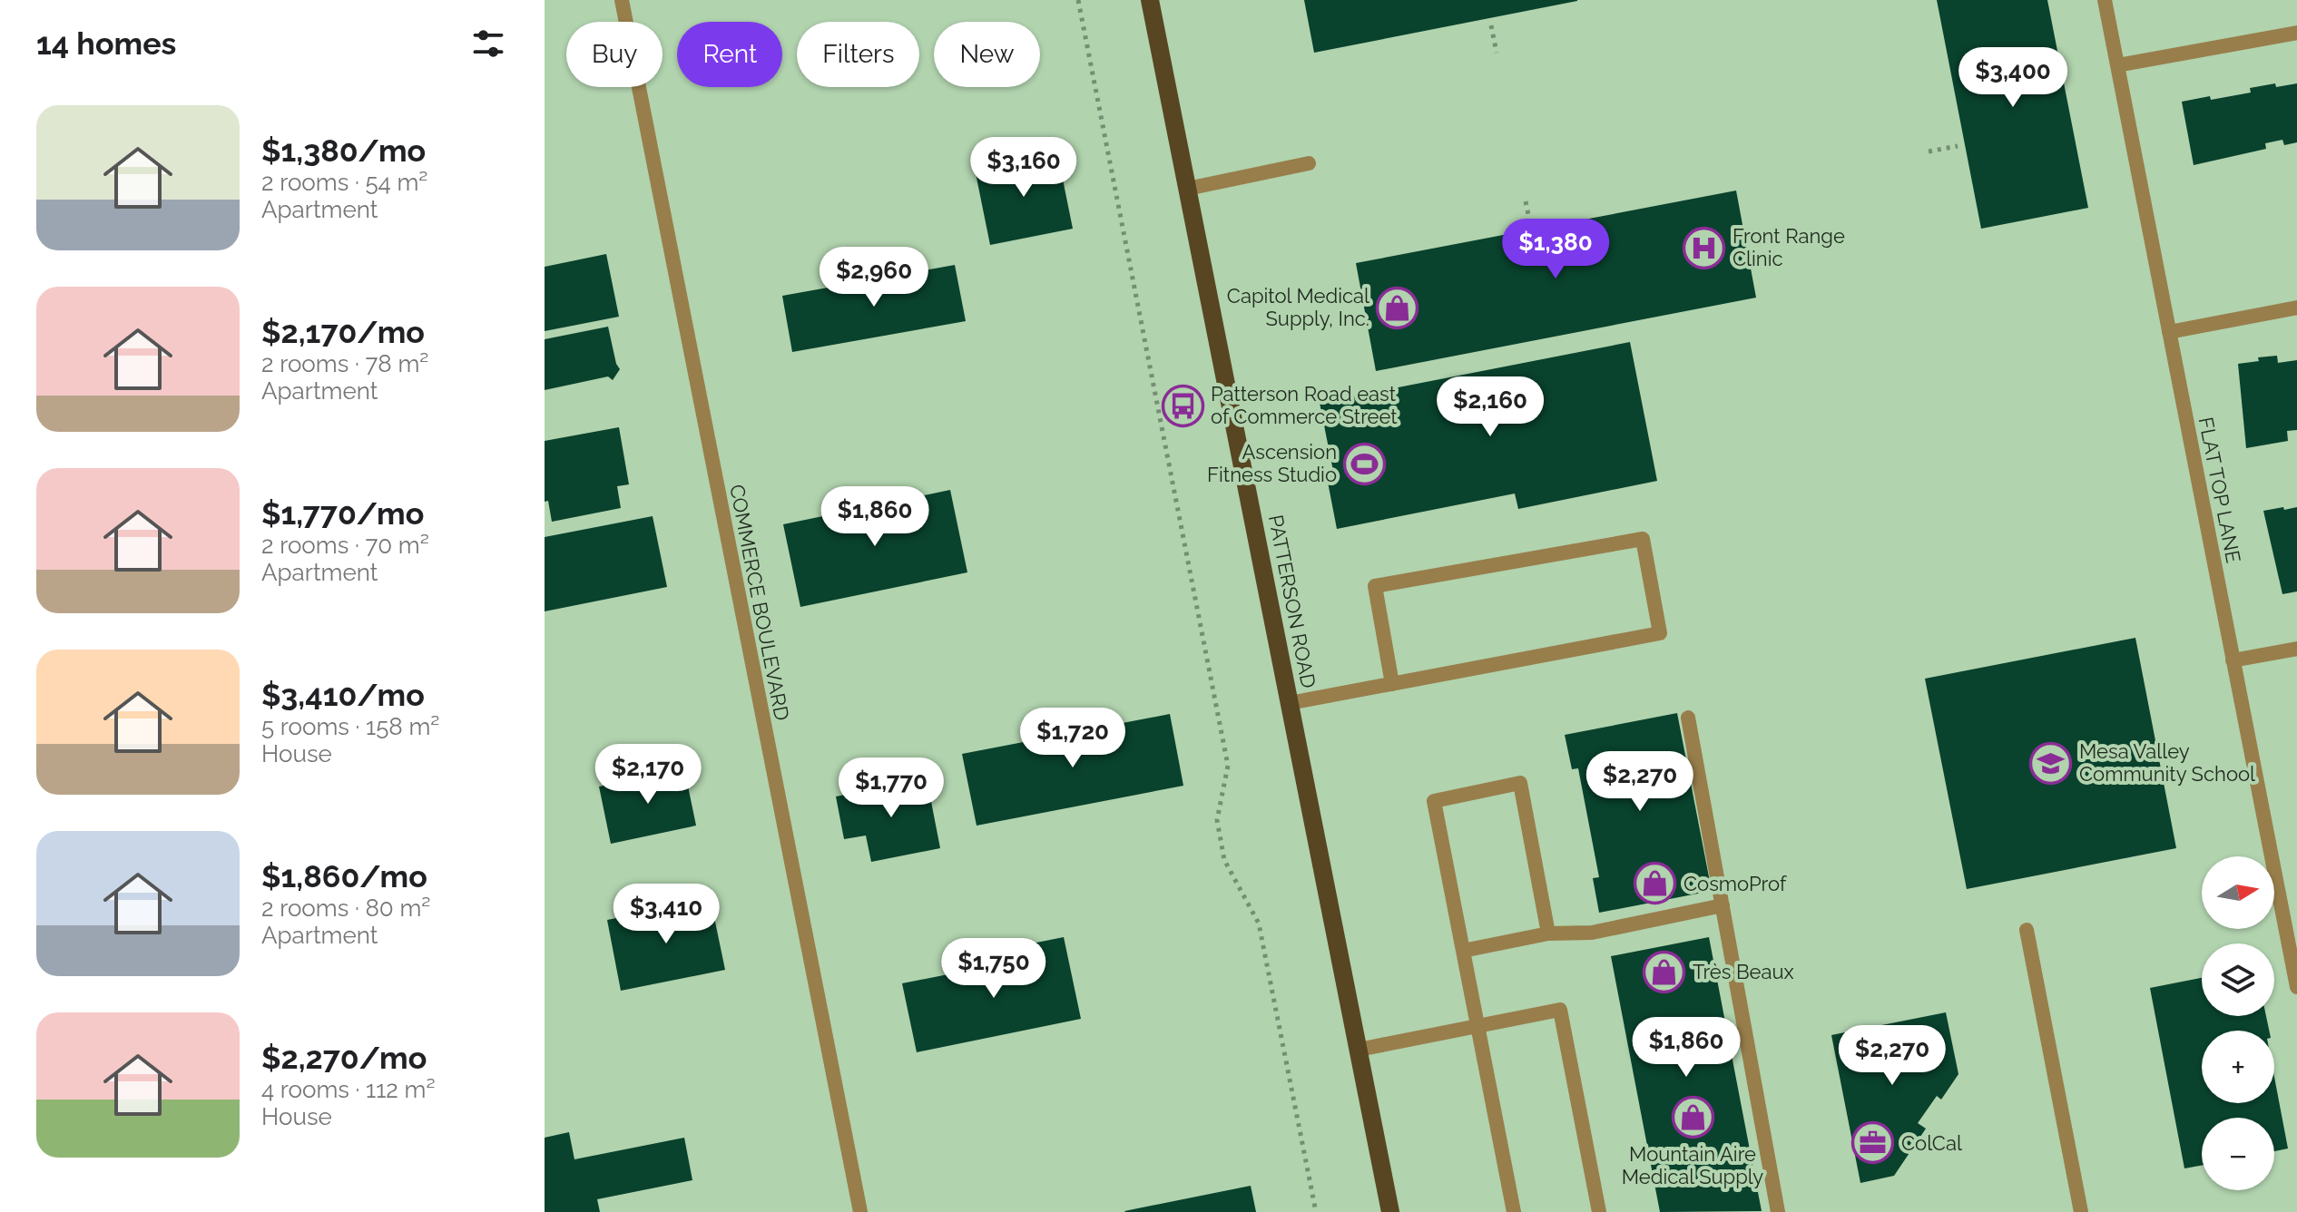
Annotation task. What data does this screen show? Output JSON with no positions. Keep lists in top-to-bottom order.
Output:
{
  "streets": {
    "main road": ["PATTERSON ROAD"],
    "street": ["FLAT TOP LANE", "COMMERCE BOULEVARD"]
  },
  "places": {
    "hospital": ["Front Range Clinic"],
    "shop": [
      "Capitol Medical Supply, Inc.",
      "CosmoProf",
      "Très Beaux",
      "Mountain Aire Medical Supply"
    ],
    "bus stop": ["Patterson Road east of Commerce Street"],
    "sports": ["Ascension Fitness Studio"],
    "school or university": ["Mesa Valley Community School"],
    "office": ["ColCal"]
  },
  "north": "right",
  "page": {
    "heading": "14 homes",
    "chip": [
      "Buy",
      "Rent",
      "Filters",
      "New"
    ],
    "price": [
      "$3,400",
      "$3,160",
      "$1,380",
      "$2,960",
      "$2,160",
      "$1,860",
      "$1,720",
      "$2,170",
      "$2,270",
      "$1,770",
      "$3,410",
      "$1,750",
      "$1,860",
      "$2,270"
    ],
    "list": [
      {
        "name": "$1,380/mo",
        "note": "2 rooms · 54 m² · Apartment"
      },
      {
        "name": "$2,170/mo",
        "note": "2 rooms · 78 m² · Apartment"
      },
      {
        "name": "$1,770/mo",
        "note": "2 rooms · 70 m² · Apartment"
      },
      {
        "name": "$3,410/mo",
        "note": "5 rooms · 158 m² · House"
      },
      {
        "name": "$1,860/mo",
        "note": "2 rooms · 80 m² · Apartment"
      },
      {
        "name": "$2,270/mo",
        "note": "4 rooms · 112 m² · House"
      }
    ],
    "map_buttons": ["+", "−"]
  }
}
